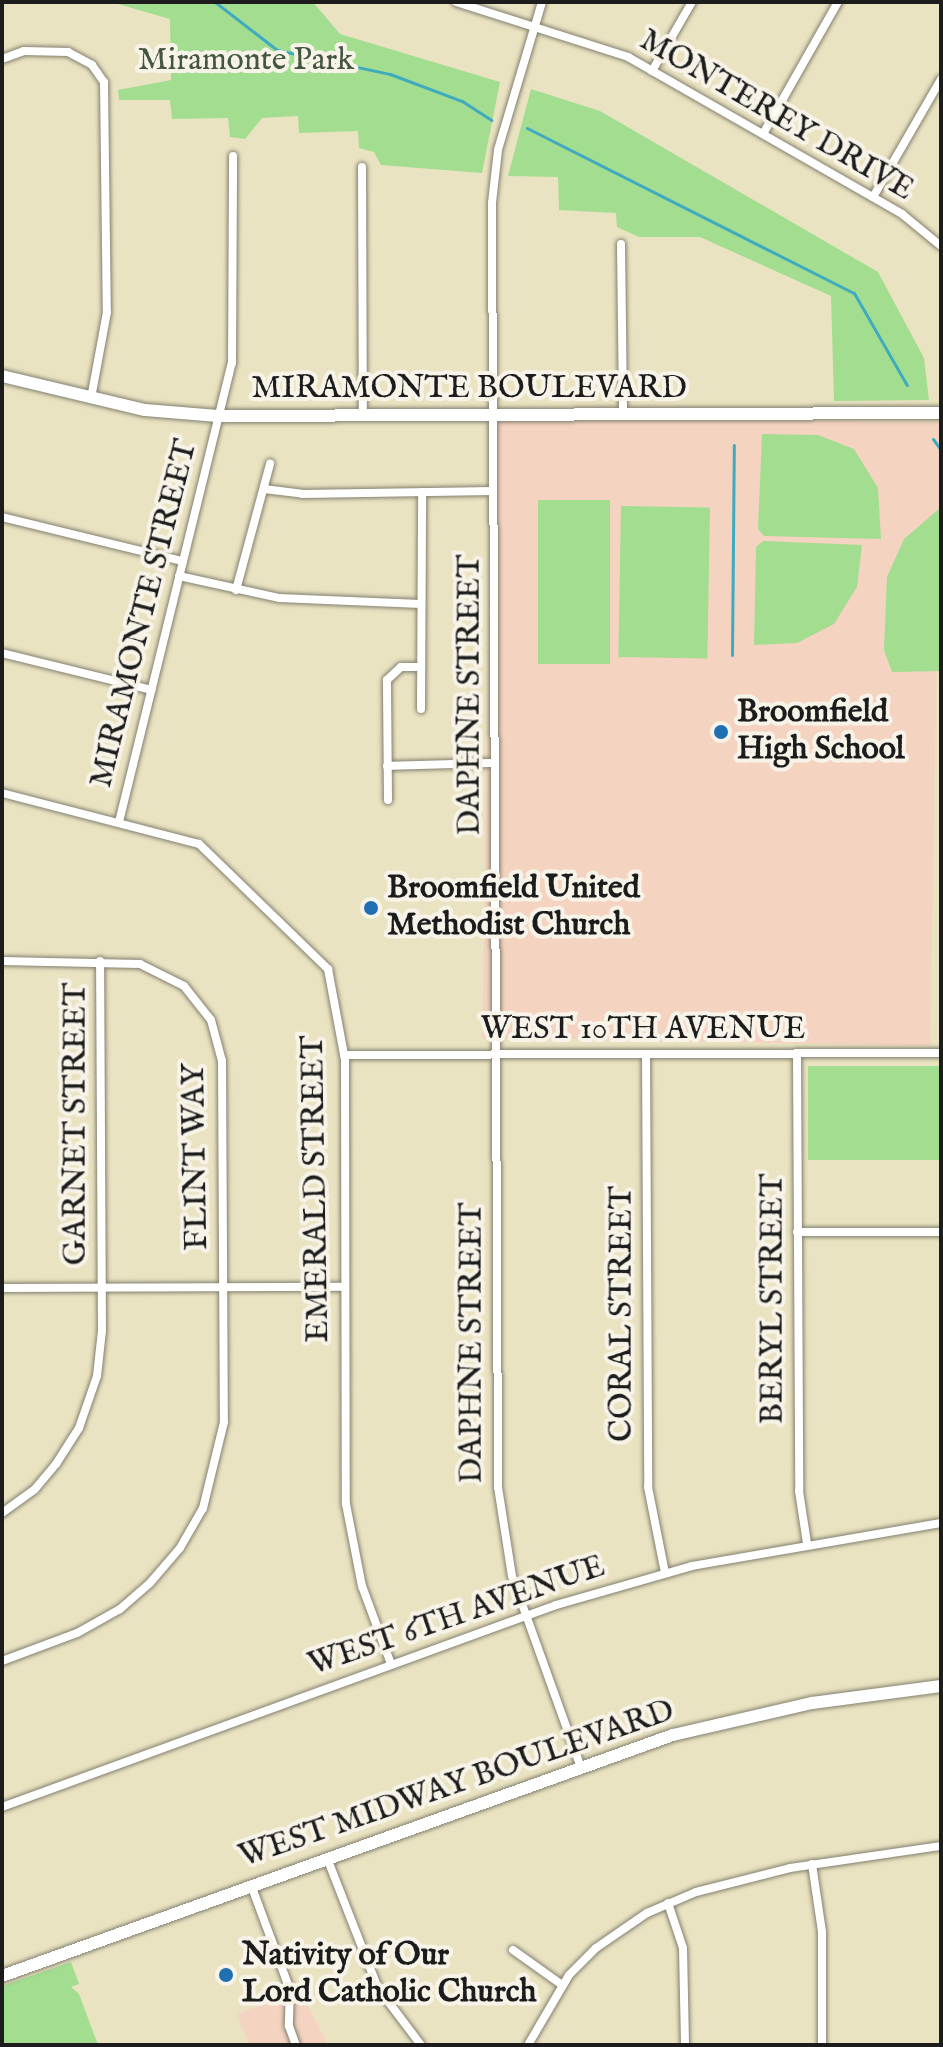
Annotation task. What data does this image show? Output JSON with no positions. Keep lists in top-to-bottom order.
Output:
{
  "streets": {
    "main road": ["MIRAMONTE BOULEVARD", "WEST MIDWAY BOULEVARD"],
    "street": [
      "MONTEREY DRIVE",
      "MIRAMONTE STREET",
      "DAPHNE STREET",
      "WEST 10TH AVENUE",
      "GARNET STREET",
      "FLINT WAY",
      "EMERALD STREET",
      "BERYL STREET",
      "CORAL STREET",
      "WEST 6TH AVENUE"
    ]
  },
  "crossings": [
    ["MONTEREY DRIVE", "DAPHNE STREET"],
    ["MIRAMONTE BOULEVARD", "MIRAMONTE STREET"],
    ["MIRAMONTE BOULEVARD", "DAPHNE STREET"],
    ["MIRAMONTE STREET", "EMERALD STREET"],
    ["DAPHNE STREET", "WEST 10TH AVENUE"],
    ["DAPHNE STREET", "WEST 6TH AVENUE"],
    ["DAPHNE STREET", "WEST MIDWAY BOULEVARD"],
    ["WEST 10TH AVENUE", "EMERALD STREET"],
    ["WEST 10TH AVENUE", "BERYL STREET"],
    ["WEST 10TH AVENUE", "CORAL STREET"],
    ["GARNET STREET", "FLINT WAY"],
    ["EMERALD STREET", "WEST 6TH AVENUE"],
    ["BERYL STREET", "WEST 6TH AVENUE"],
    ["CORAL STREET", "WEST 6TH AVENUE"]
  ],
  "parks": ["Miramonte Park"],
  "places": ["Broomfield High School", "Broomfield United Methodist Church", "Nativity of Our Lord Catholic Church"]
}
